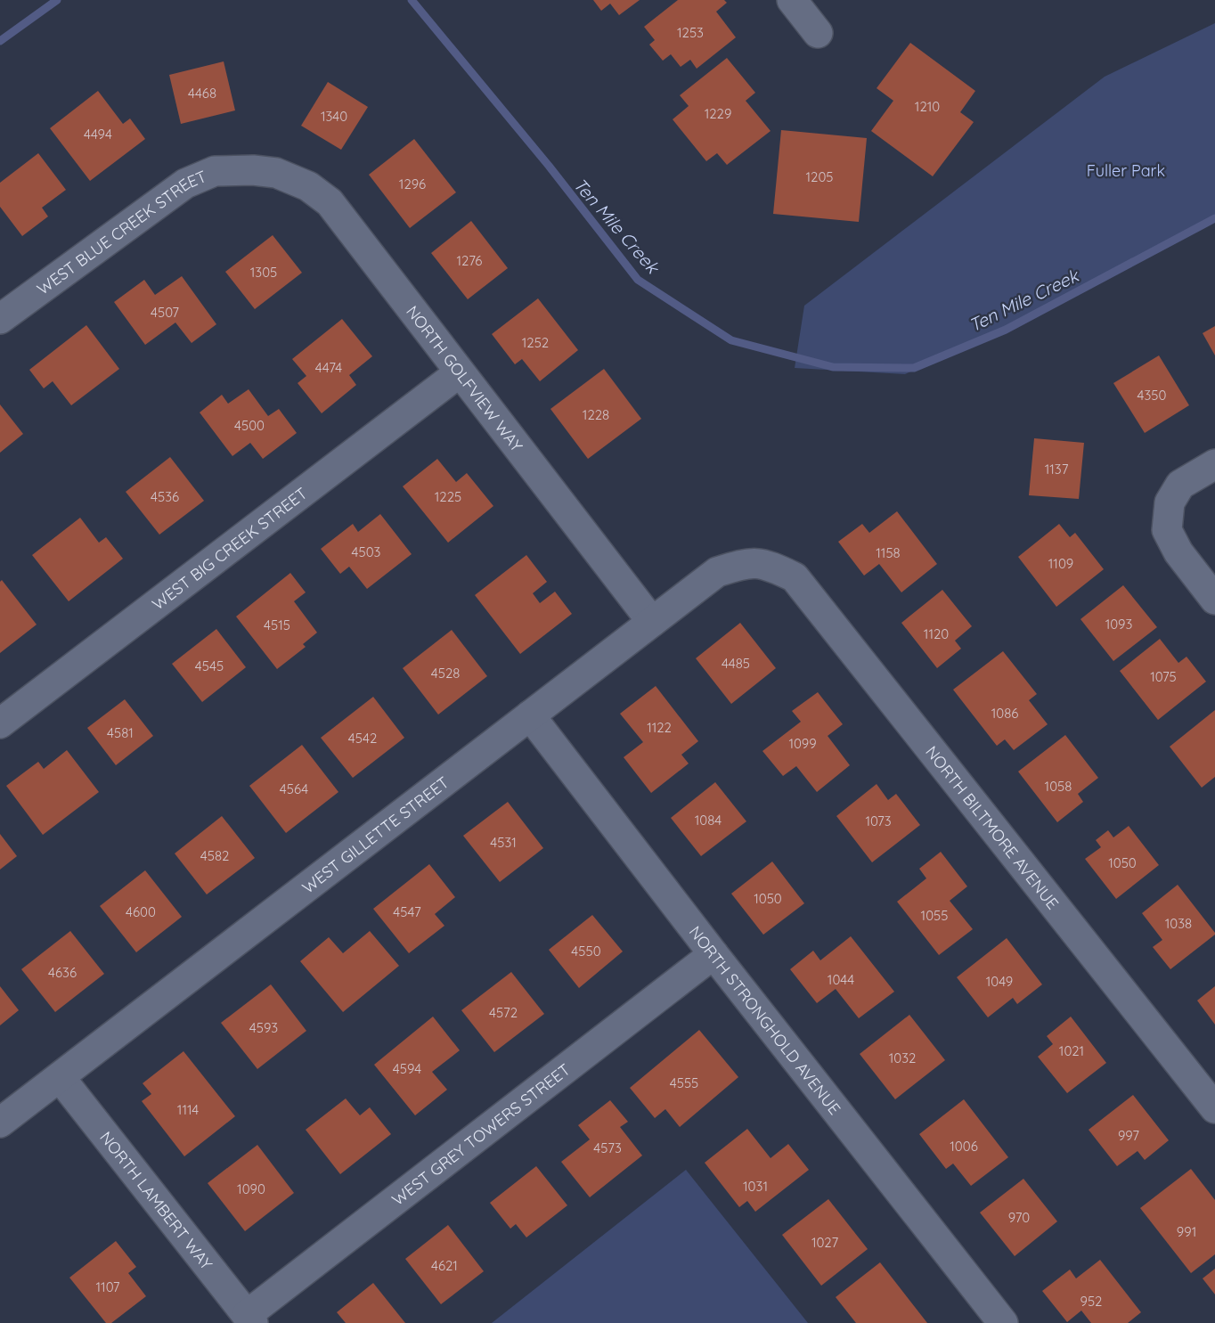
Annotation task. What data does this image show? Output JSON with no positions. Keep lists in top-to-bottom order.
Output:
{
  "streets": {
    "street": [
      "WEST BLUE CREEK STREET",
      "NORTH GOLFVIEW WAY",
      "WEST BIG CREEK STREET",
      "NORTH BILTMORE AVENUE",
      "WEST GILLETTE STREET",
      "NORTH STRONGHOLD AVENUE",
      "WEST GREY TOWERS STREET",
      "NORTH LAMBERT WAY"
    ]
  },
  "crossings": [
    ["WEST BLUE CREEK STREET", "NORTH GOLFVIEW WAY"],
    ["NORTH GOLFVIEW WAY", "WEST BIG CREEK STREET"],
    ["NORTH GOLFVIEW WAY", "WEST GILLETTE STREET"],
    ["NORTH BILTMORE AVENUE", "WEST GILLETTE STREET"],
    ["WEST GILLETTE STREET", "NORTH STRONGHOLD AVENUE"],
    ["WEST GILLETTE STREET", "NORTH LAMBERT WAY"],
    ["NORTH STRONGHOLD AVENUE", "WEST GREY TOWERS STREET"],
    ["WEST GREY TOWERS STREET", "NORTH LAMBERT WAY"]
  ],
  "water": ["Ten Mile Creek"],
  "parks": ["Fuller Park"],
  "house_numbers": [
    "1253",
    "4468",
    "1210",
    "1229",
    "1340",
    "4494",
    "1205",
    "1296",
    "1276",
    "1305",
    "4507",
    "1252",
    "4474",
    "4350",
    "1228",
    "4500",
    "1137",
    "4536",
    "1225",
    "4503",
    "1158",
    "1109",
    "1093",
    "4515",
    "1120",
    "4485",
    "4545",
    "4528",
    "1075",
    "1086",
    "1122",
    "4581",
    "4542",
    "1099",
    "1058",
    "4564",
    "1084",
    "1073",
    "4531",
    "4582",
    "1050",
    "1050",
    "4600",
    "4547",
    "1055",
    "1038",
    "4550",
    "4636",
    "1044",
    "1049",
    "4572",
    "4593",
    "1021",
    "1032",
    "4594",
    "4555",
    "1114",
    "997",
    "1006",
    "4573",
    "1031",
    "1090",
    "970",
    "991",
    "1027",
    "4621",
    "1107",
    "952"
  ]
}
